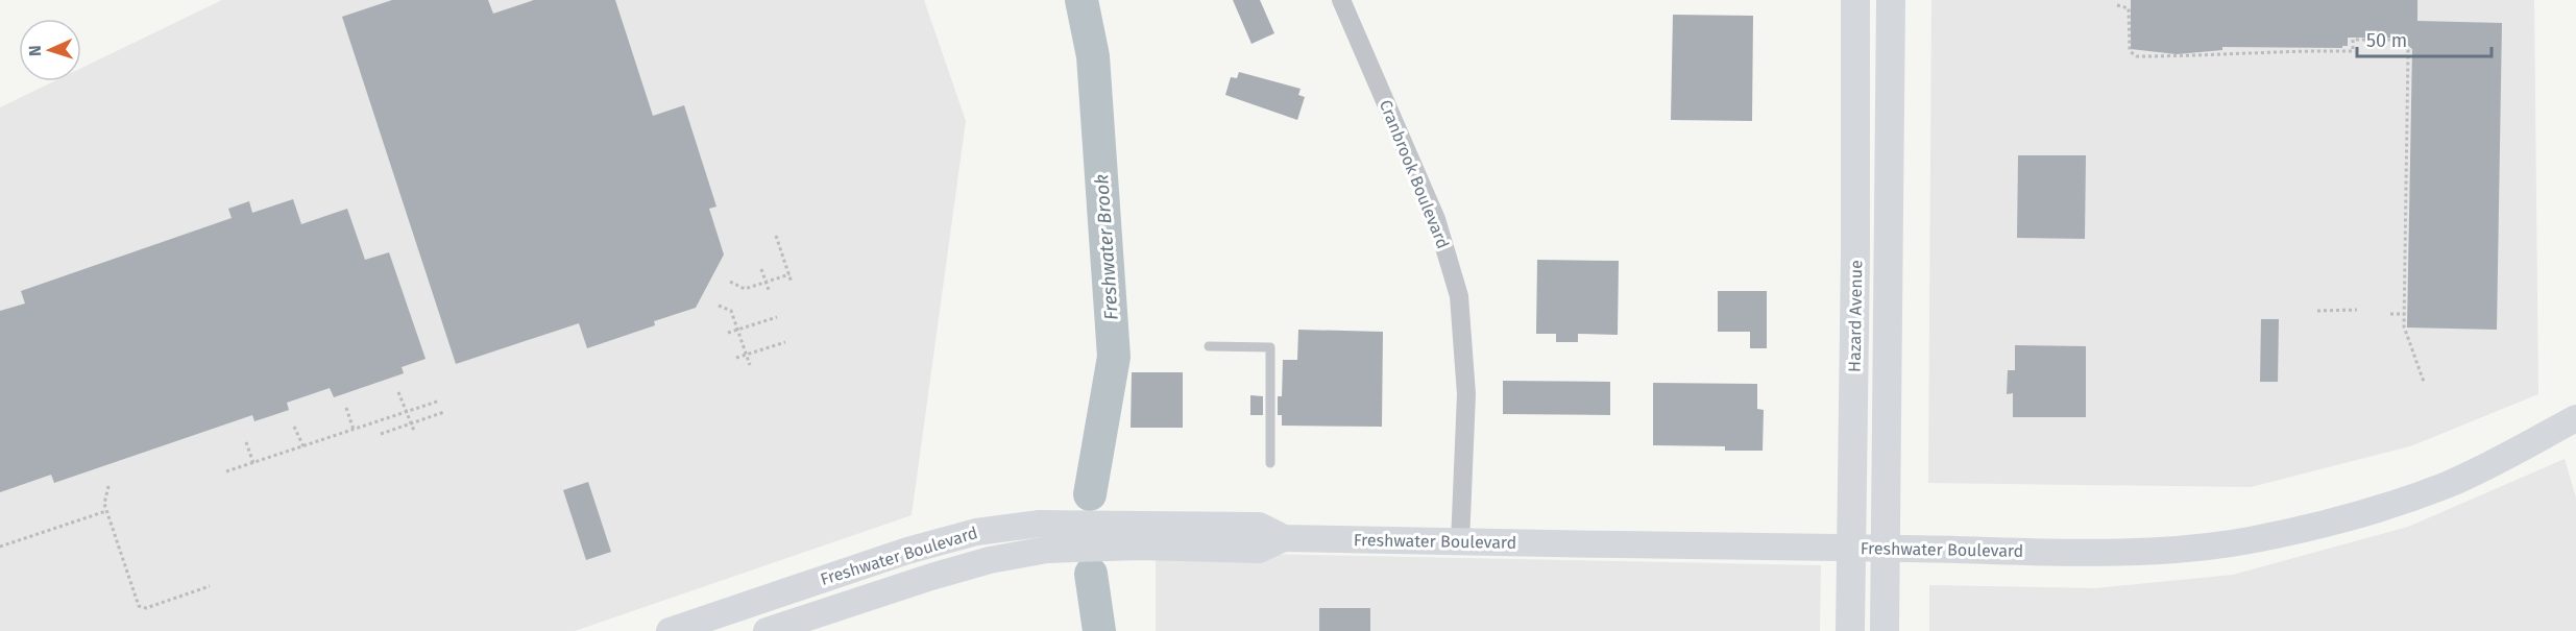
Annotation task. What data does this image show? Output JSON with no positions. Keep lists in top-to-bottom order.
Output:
{
  "streets": {
    "main road": ["Hazard Avenue"],
    "street": ["Cranbrook Boulevard", "Freshwater Boulevard"]
  },
  "crossings": [
    ["Cranbrook Boulevard", "Freshwater Boulevard"],
    ["Hazard Avenue", "Freshwater Boulevard"]
  ],
  "water": ["Freshwater Brook"],
  "scale_bar": "50 m",
  "north": "left"
}
